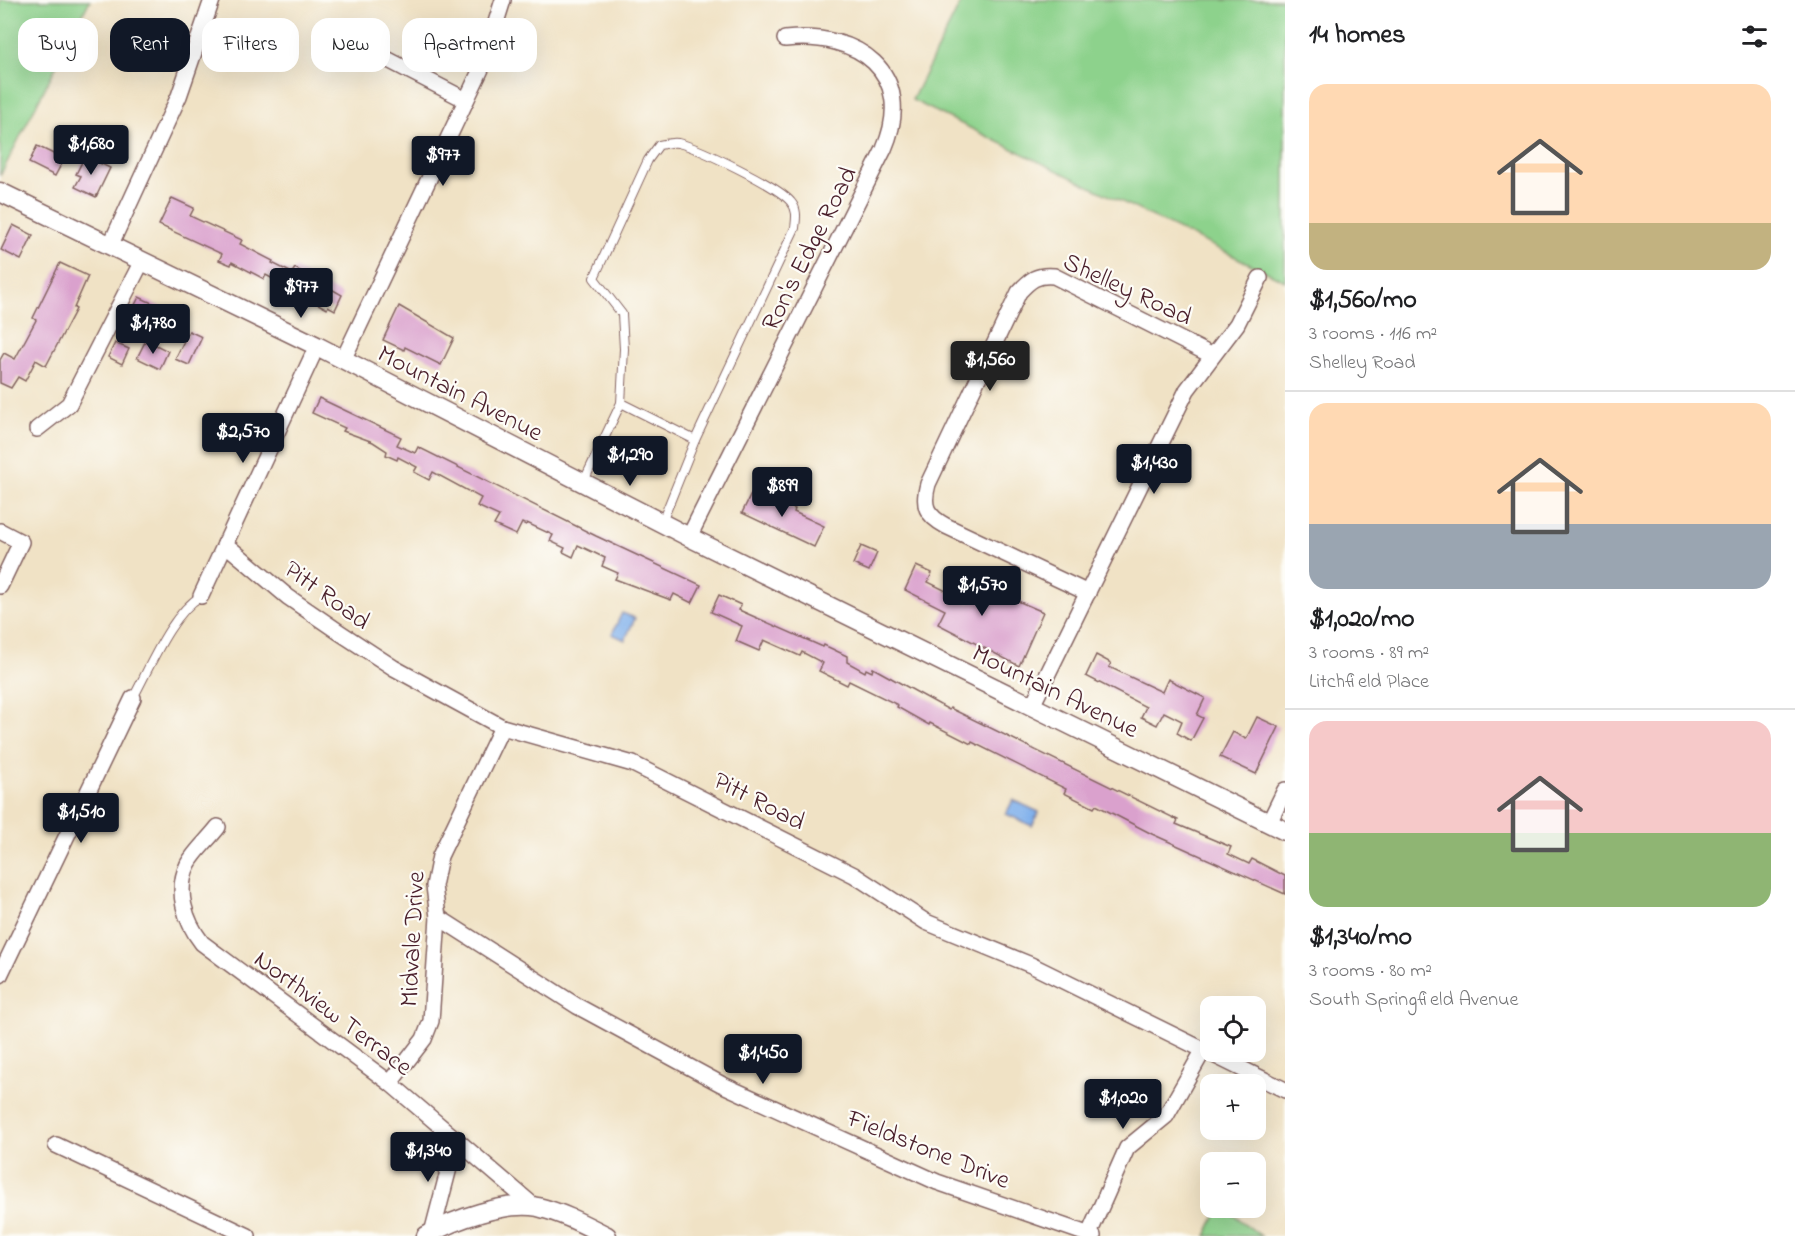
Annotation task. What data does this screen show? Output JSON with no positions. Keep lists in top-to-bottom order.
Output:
{
  "streets": {
    "street": [
      "Ron's Edge Road",
      "Shelley Road",
      "Mountain Avenue",
      "Pitt Road",
      "Midvale Drive",
      "Northview Terrace",
      "Fieldstone Drive"
    ]
  },
  "crossings": [
    ["Ron's Edge Road", "Mountain Avenue"],
    ["Pitt Road", "Midvale Drive"],
    ["Midvale Drive", "Northview Terrace"],
    ["Midvale Drive", "Fieldstone Drive"]
  ],
  "page": {
    "heading": "14 homes",
    "chip": [
      "Buy",
      "Rent",
      "Filters",
      "New",
      "Apartment"
    ],
    "list": [
      {
        "name": "$1,560/mo",
        "note": "3 rooms · 116 m² · Shelley Road"
      },
      {
        "name": "$1,020/mo",
        "note": "3 rooms · 89 m² · Litchfield Place"
      },
      {
        "name": "$1,340/mo",
        "note": "3 rooms · 80 m² · South Springfield Avenue"
      }
    ],
    "price": [
      "$1,680",
      "$977",
      "$977",
      "$1,780",
      "$1,560",
      "$2,570",
      "$1,290",
      "$1,430",
      "$899",
      "$1,570",
      "$1,510",
      "$1,450",
      "$1,020",
      "$1,340"
    ],
    "map_buttons": ["+", "−"]
  }
}
